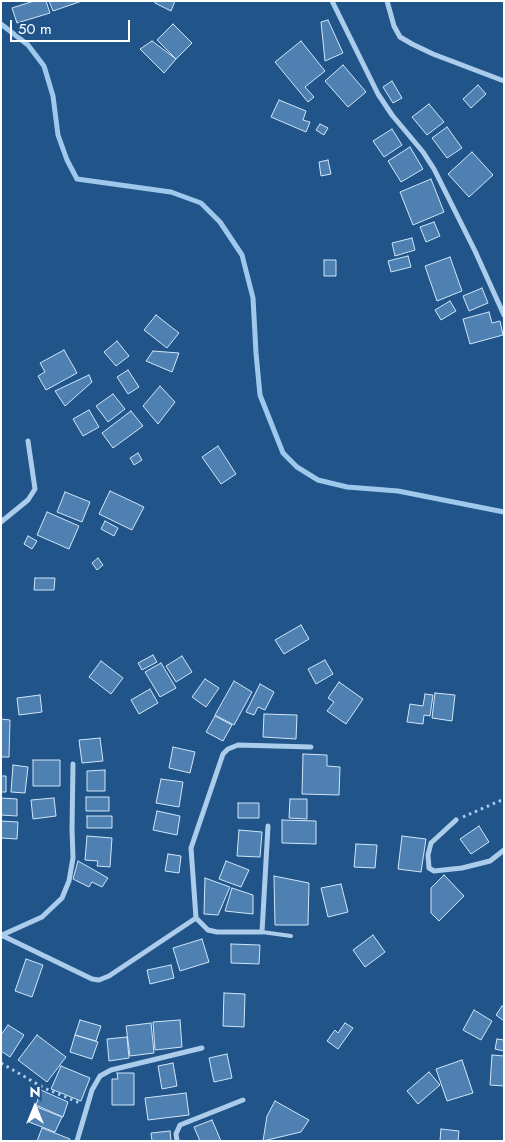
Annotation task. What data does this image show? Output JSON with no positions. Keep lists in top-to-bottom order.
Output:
{
  "scale_bar": "50 m",
  "north": "top"
}
